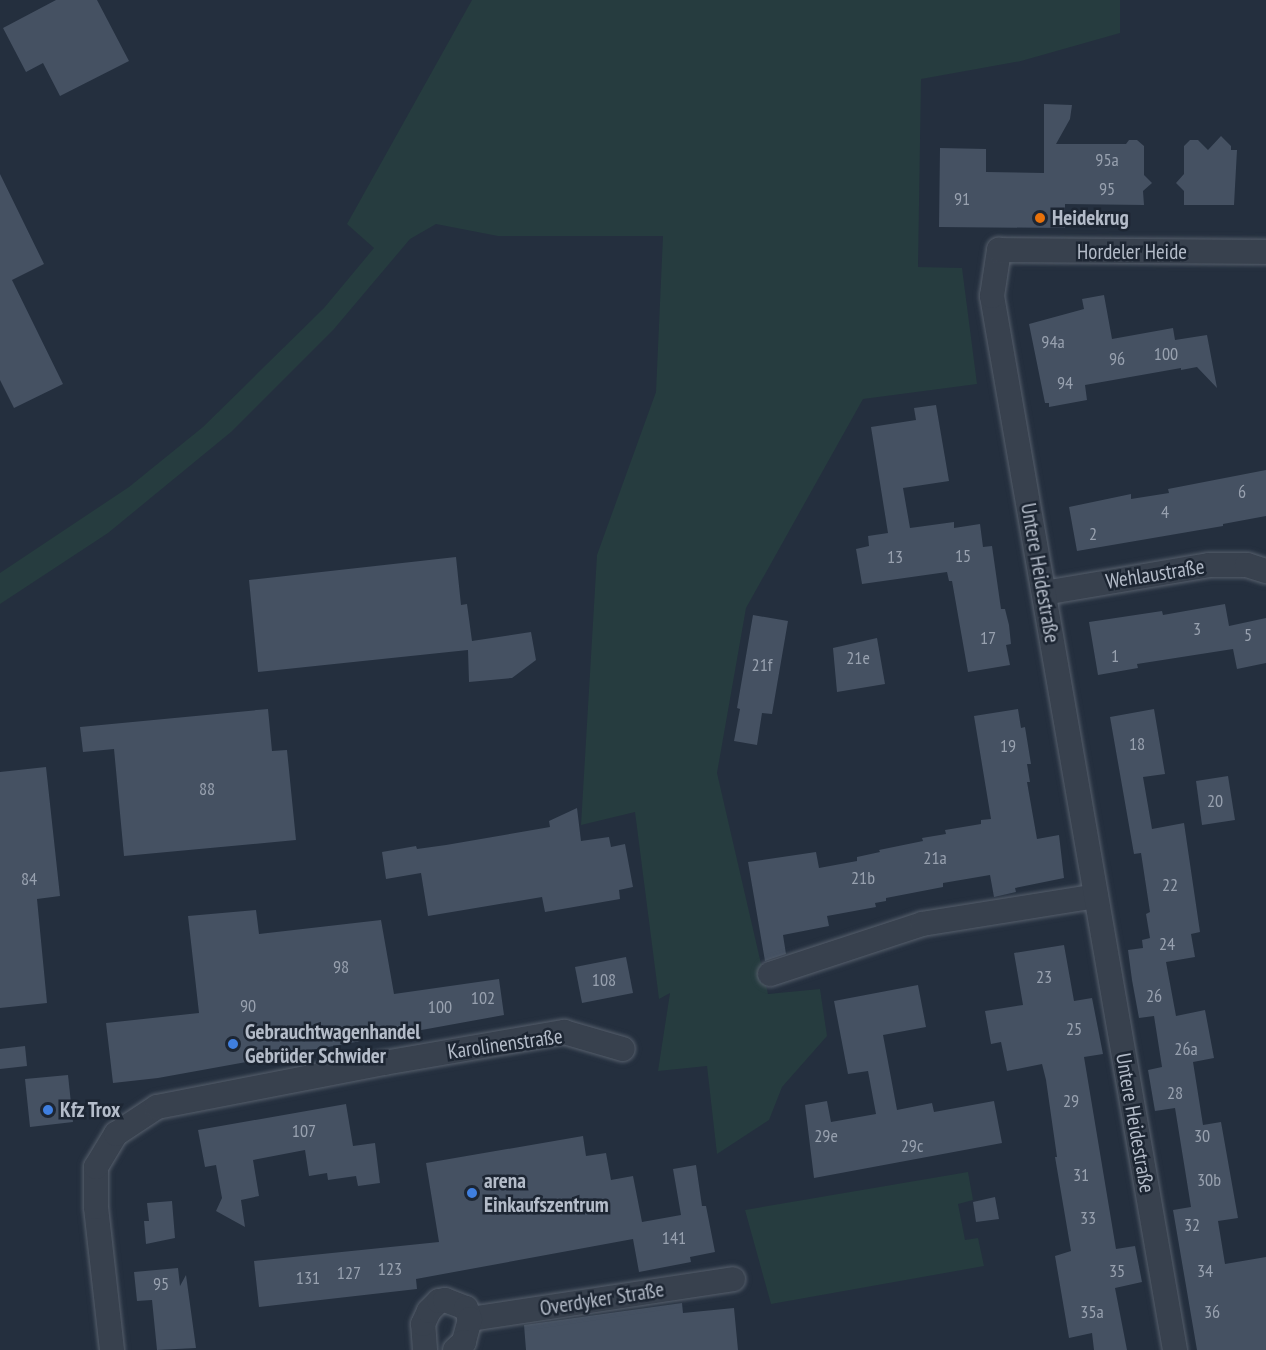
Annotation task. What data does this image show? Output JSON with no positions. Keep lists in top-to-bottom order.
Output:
{
  "streets": {
    "street": [
      "Hordeler Heide",
      "Untere Heidestraße",
      "Wehlaustraße",
      "Karolinenstraße",
      "Overdyker Straße"
    ]
  },
  "crossings": [
    ["Hordeler Heide", "Untere Heidestraße"],
    ["Untere Heidestraße", "Wehlaustraße"]
  ],
  "places": [
    "Heidekrug",
    "Gebrauchtwagenhandel Gebrüder Schwider",
    "Kfz Trox",
    "arena Einkaufszentrum"
  ],
  "house_numbers": [
    "95a",
    "95",
    "91",
    "94a",
    "100",
    "96",
    "94",
    "6",
    "4",
    "2",
    "15",
    "13",
    "3",
    "5",
    "17",
    "1",
    "21e",
    "21f",
    "18",
    "19",
    "88",
    "20",
    "21a",
    "21b",
    "84",
    "22",
    "24",
    "98",
    "23",
    "108",
    "26",
    "102",
    "90",
    "100",
    "25",
    "26a",
    "28",
    "29",
    "107",
    "29e",
    "30",
    "29c",
    "31",
    "30b",
    "33",
    "32",
    "141",
    "123",
    "35",
    "34",
    "127",
    "131",
    "95",
    "35a",
    "36"
  ]
}
